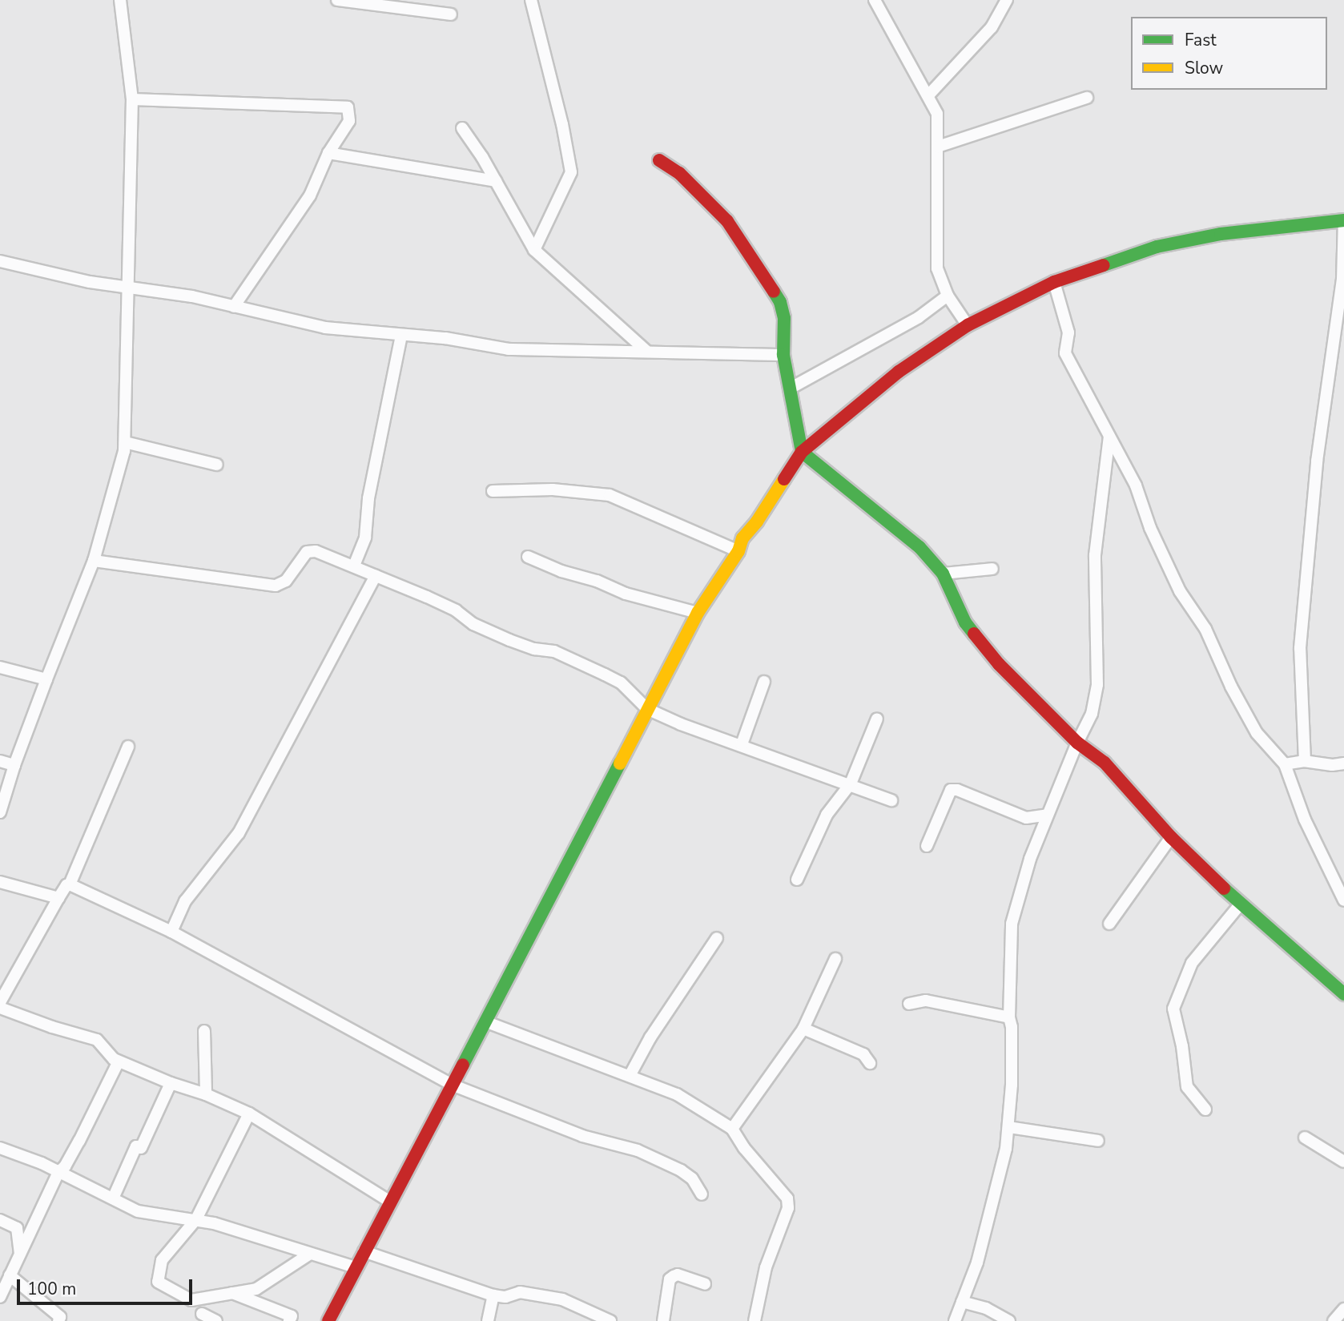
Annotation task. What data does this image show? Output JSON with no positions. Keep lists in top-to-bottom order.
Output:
{
  "legend": ["Fast", "Slow"],
  "scale_bar": "100 m"
}
